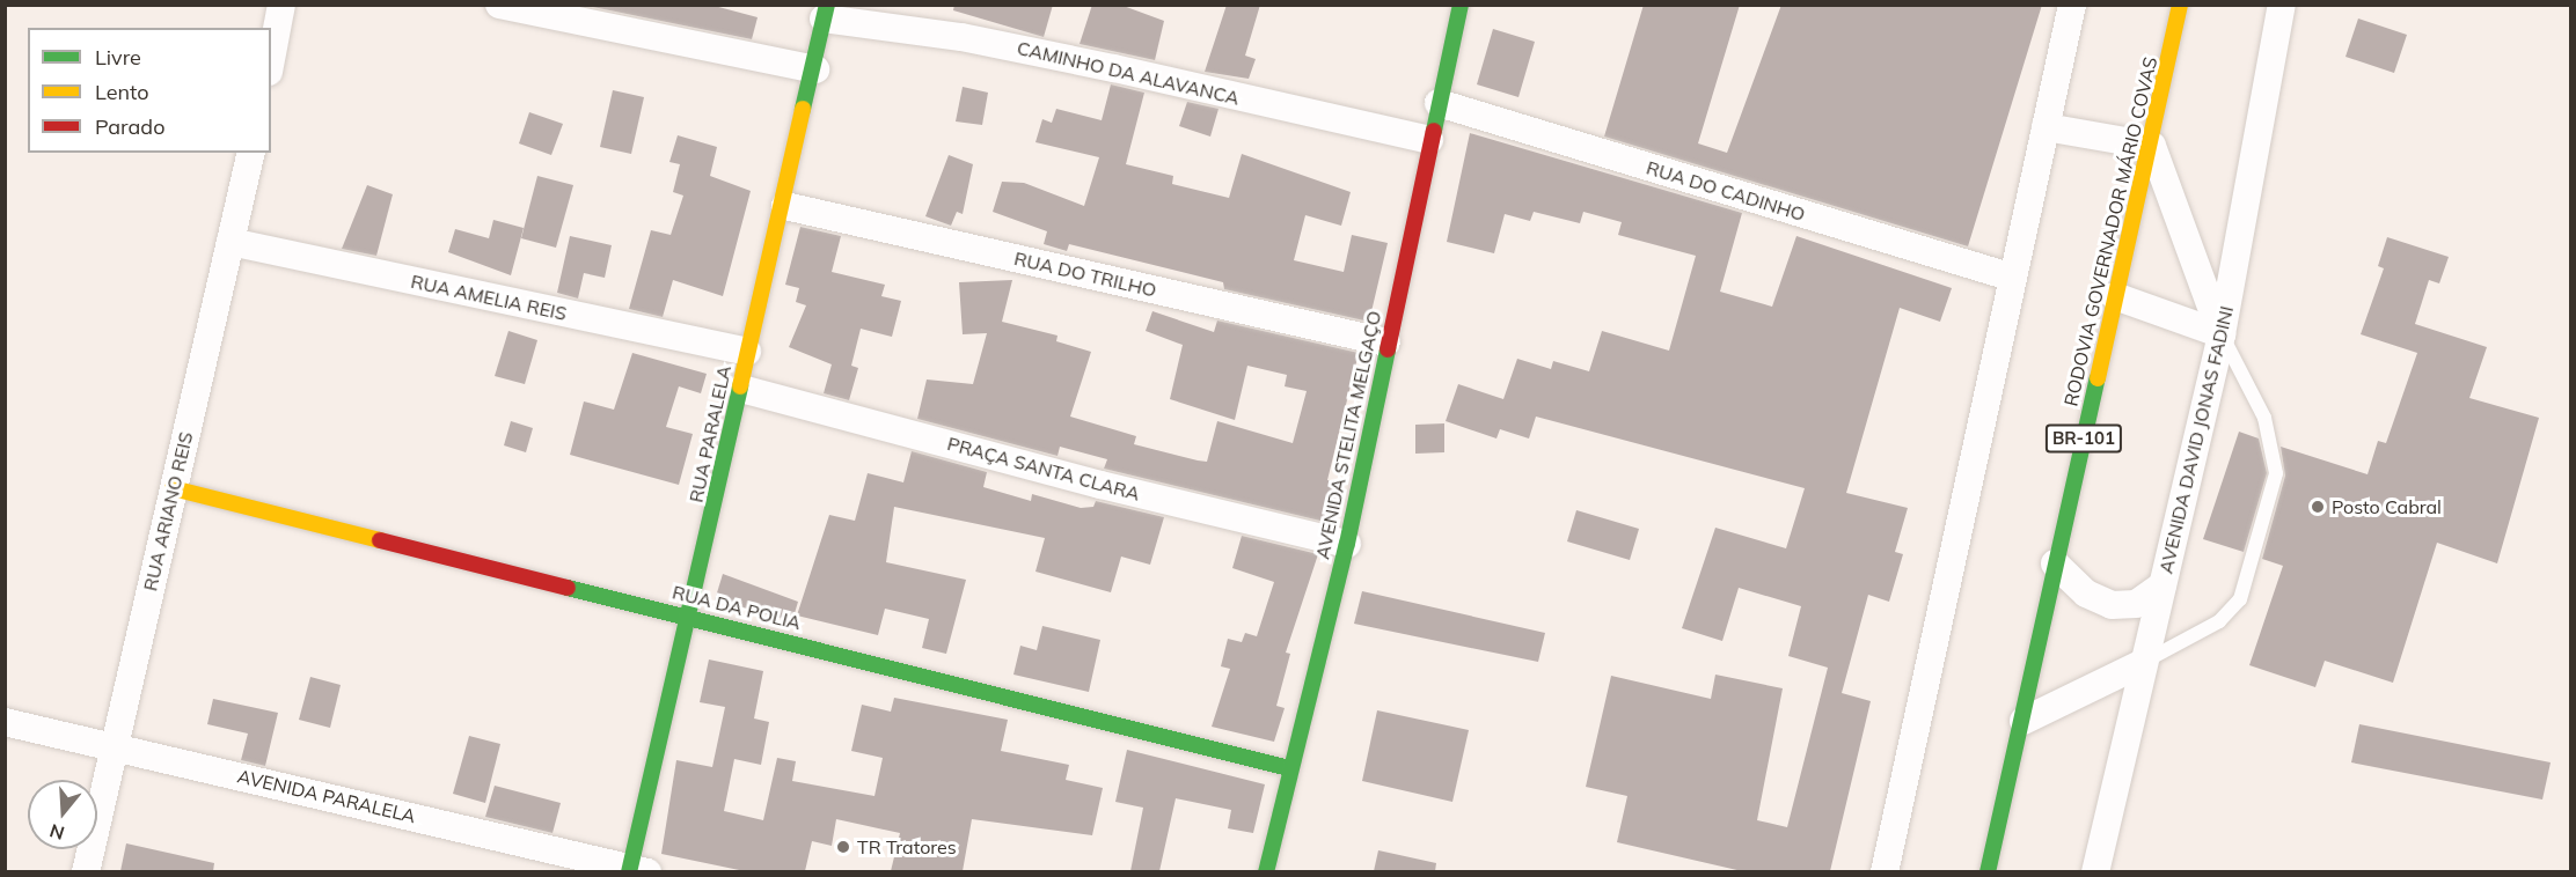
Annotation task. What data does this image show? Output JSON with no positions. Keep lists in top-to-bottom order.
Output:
{
  "streets": {
    "main road": [
      "RODOVIA GOVERNADOR MÁRIO COVAS",
      "RUA PARALELA",
      "AVENIDA STELITA MELGAÇO",
      "BR-101",
      "RUA DA POLIA"
    ],
    "street": [
      "CAMINHO DA ALAVANCA",
      "RUA DO CADINHO",
      "RUA DO TRILHO",
      "RUA AMELIA REIS",
      "AVENIDA DAVID JONAS FADINI",
      "PRAÇA SANTA CLARA",
      "RUA ARIANO REIS",
      "AVENIDA PARALELA"
    ]
  },
  "crossings": [
    ["CAMINHO DA ALAVANCA", "RUA PARALELA"],
    ["CAMINHO DA ALAVANCA", "AVENIDA STELITA MELGAÇO"],
    ["RUA DO CADINHO", "AVENIDA STELITA MELGAÇO"],
    ["RUA DO TRILHO", "RUA PARALELA"],
    ["RUA DO TRILHO", "AVENIDA STELITA MELGAÇO"],
    ["RUA AMELIA REIS", "RUA PARALELA"],
    ["RUA AMELIA REIS", "RUA ARIANO REIS"],
    ["RUA PARALELA", "PRAÇA SANTA CLARA"],
    ["RUA PARALELA", "RUA DA POLIA"],
    ["RUA PARALELA", "AVENIDA PARALELA"],
    ["AVENIDA STELITA MELGAÇO", "PRAÇA SANTA CLARA"],
    ["AVENIDA STELITA MELGAÇO", "RUA DA POLIA"],
    ["RUA ARIANO REIS", "RUA DA POLIA"],
    ["RUA ARIANO REIS", "AVENIDA PARALELA"]
  ],
  "places": ["Posto Cabral", "TR Tratores"],
  "legend": ["Livre", "Lento", "Parado"],
  "north": "bottom"
}
